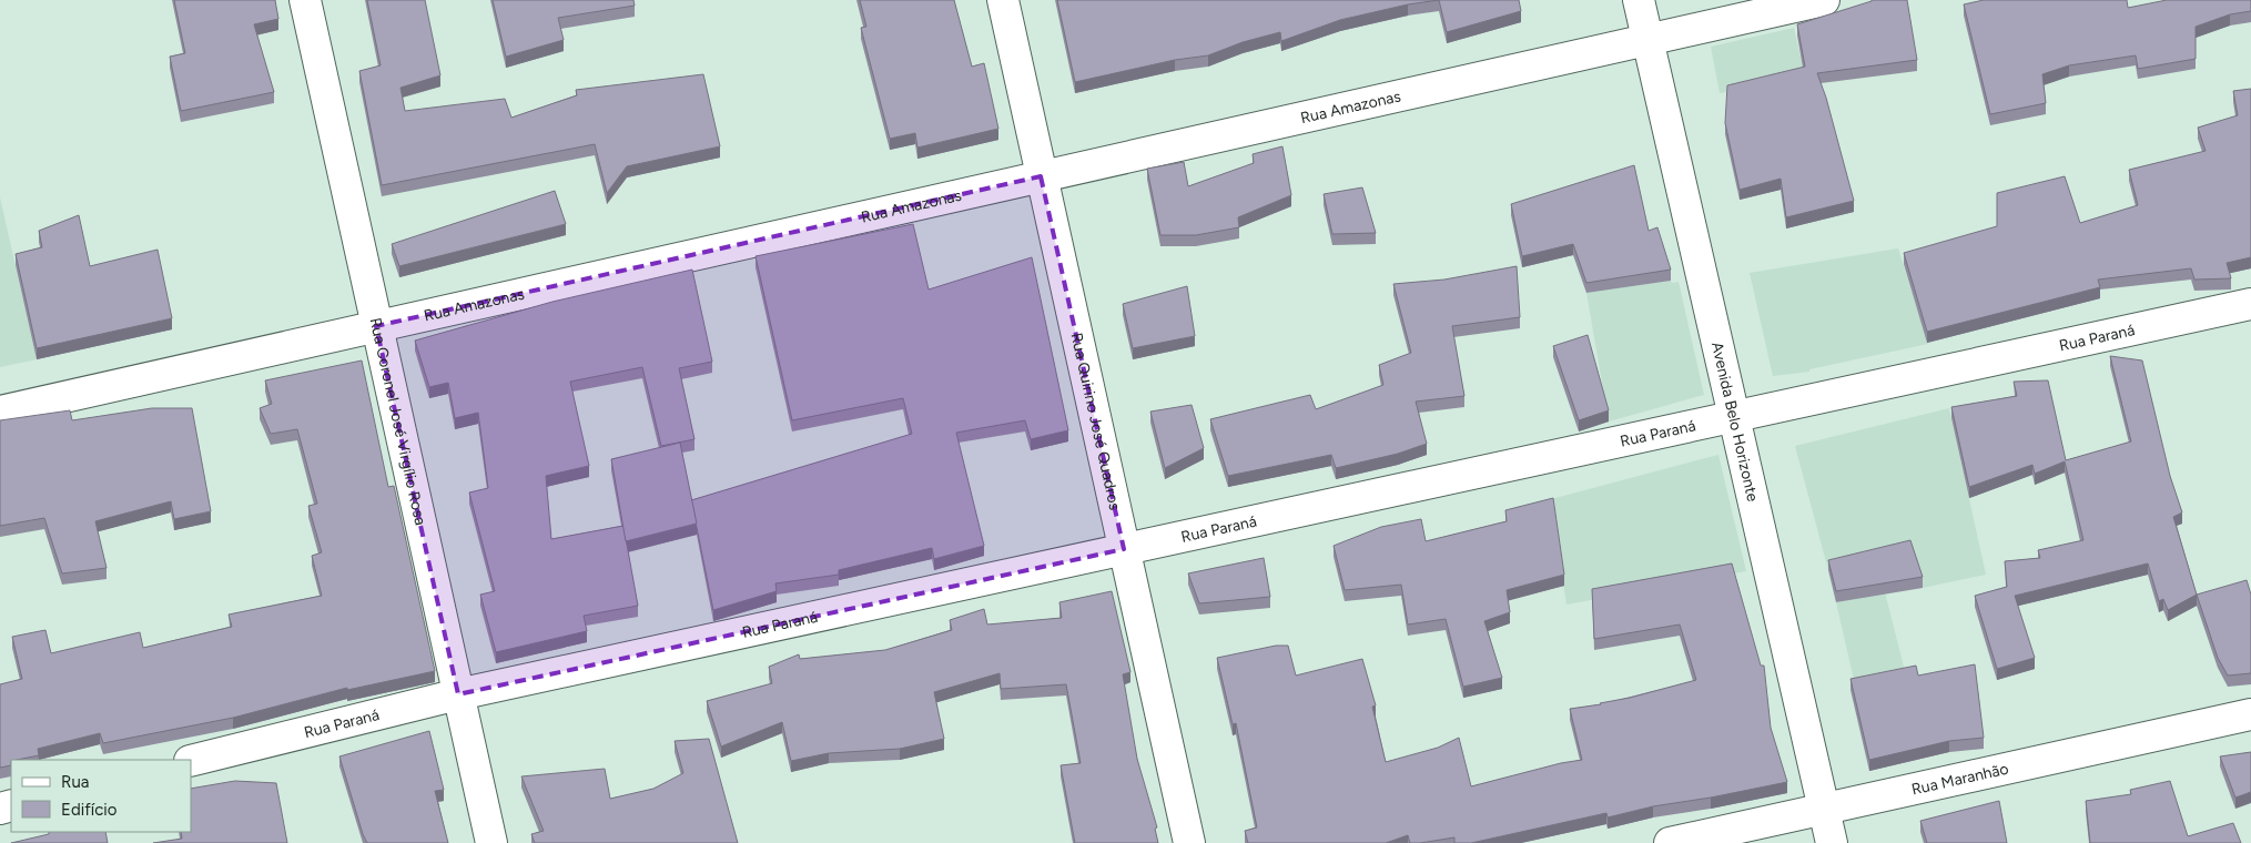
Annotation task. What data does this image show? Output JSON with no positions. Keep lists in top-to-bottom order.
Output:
{
  "streets": {
    "street": [
      "Rua Amazonas",
      "Rua Paraná",
      "Rua Coronel José Virgílio Rosa",
      "Rua Quirino José Quadros",
      "Avenida Belo Horizonte",
      "Rua Maranhão"
    ]
  },
  "crossings": [
    ["Rua Amazonas", "Rua Coronel José Virgílio Rosa"],
    ["Rua Amazonas", "Rua Quirino José Quadros"],
    ["Rua Amazonas", "Avenida Belo Horizonte"],
    ["Rua Paraná", "Rua Coronel José Virgílio Rosa"],
    ["Rua Paraná", "Rua Quirino José Quadros"],
    ["Rua Paraná", "Avenida Belo Horizonte"],
    ["Avenida Belo Horizonte", "Rua Maranhão"]
  ],
  "legend": ["Rua", "Edifício"]
}
